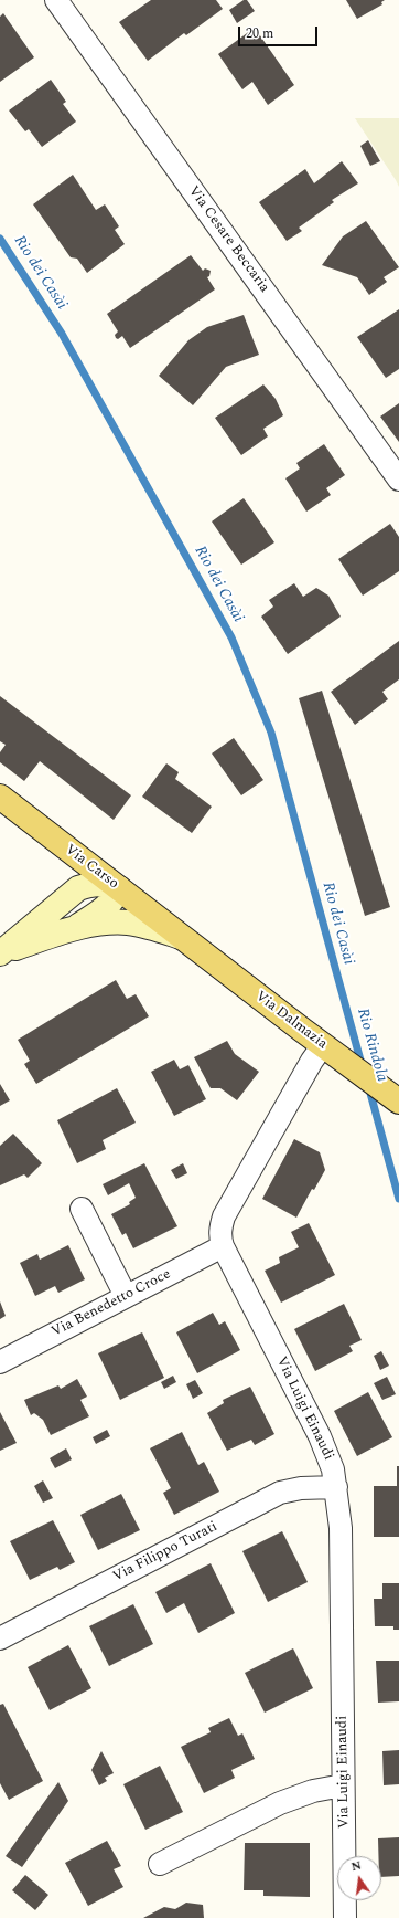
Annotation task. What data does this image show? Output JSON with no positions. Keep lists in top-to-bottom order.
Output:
{
  "streets": {
    "main road": ["Via Carso", "Via Dalmazia"],
    "street": [
      "Via Cesare Beccaria",
      "Via Benedetto Croce",
      "Via Luigi Einaudi",
      "Via Filippo Turati"
    ]
  },
  "crossings": [
    ["Via Carso", "Via Dalmazia"],
    ["Via Dalmazia", "Via Luigi Einaudi"],
    ["Via Benedetto Croce", "Via Luigi Einaudi"],
    ["Via Luigi Einaudi", "Via Filippo Turati"]
  ],
  "water": ["Rio dei Casài", "Rio Rindola"],
  "scale_bar": "20 m",
  "north": "top"
}
